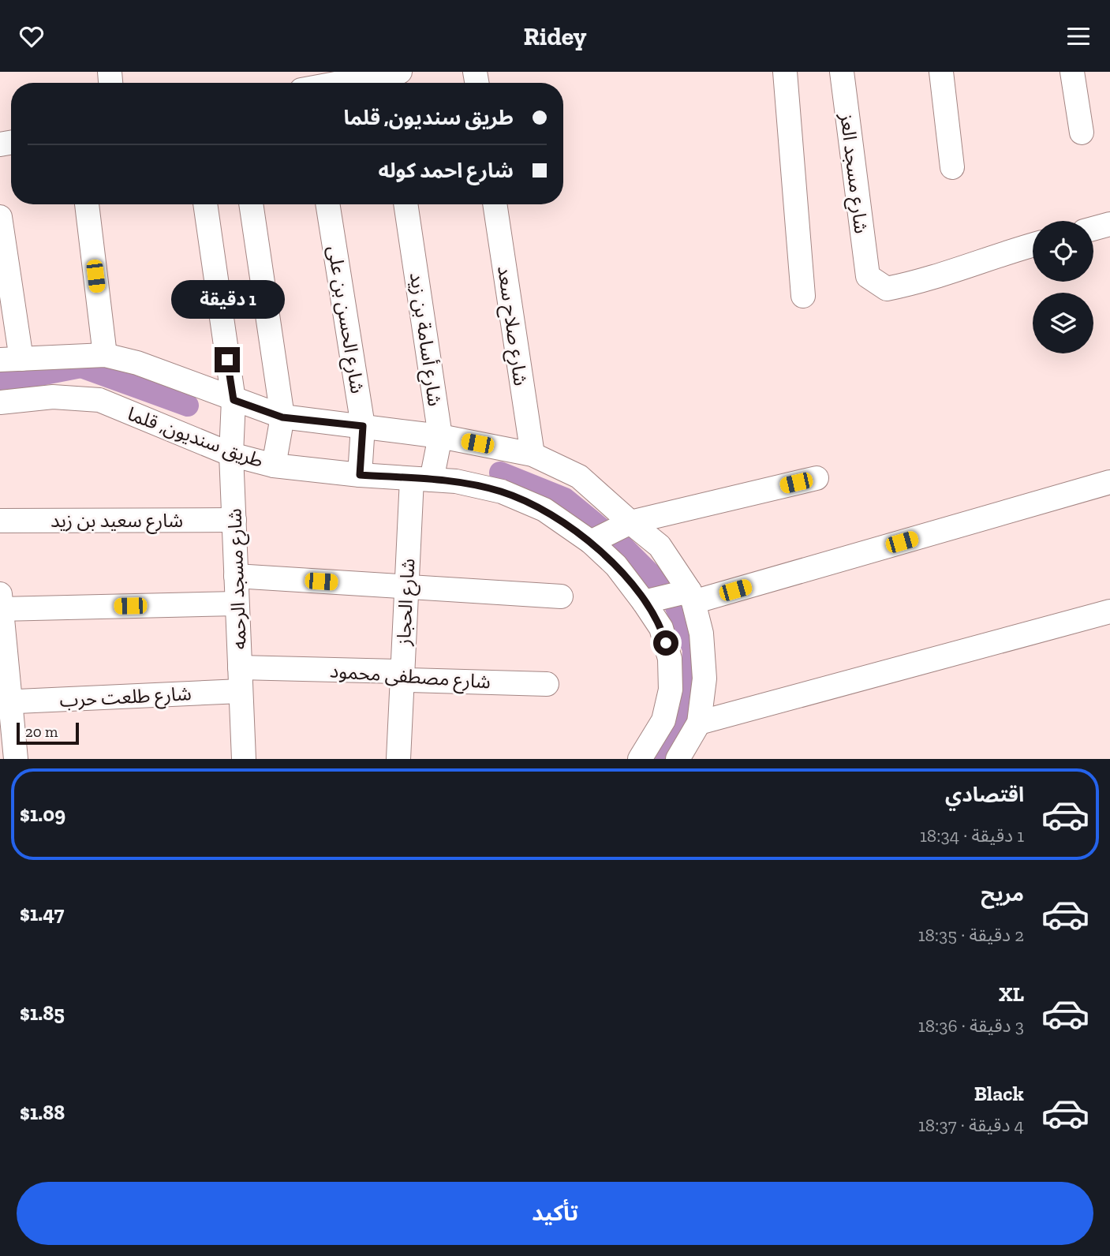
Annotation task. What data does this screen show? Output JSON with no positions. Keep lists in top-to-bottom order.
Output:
{
  "streets": {
    "street": [
      "شارع مسجد العز",
      "شارع الحسن بن على",
      "شارع صلاح سعد",
      "شارع أسامة بن زيد",
      "طريق سنديون, قلما",
      "شارع سعيد بن زيد",
      "شارع مسجد الرحمه",
      "شارع الحجاز",
      "شارع مصطفى محمود",
      "شارع طلعت حرب"
    ]
  },
  "crossings": [
    ["شارع الحسن بن على", "طريق سنديون, قلما"],
    ["شارع أسامة بن زيد", "طريق سنديون, قلما"],
    ["شارع أسامة بن زيد", "شارع الحجاز"],
    ["طريق سنديون, قلما", "شارع مسجد الرحمه"],
    ["طريق سنديون, قلما", "شارع الحجاز"],
    ["شارع سعيد بن زيد", "شارع مسجد الرحمه"],
    ["شارع مسجد الرحمه", "شارع مصطفى محمود"],
    ["شارع مسجد الرحمه", "شارع طلعت حرب"],
    ["شارع الحجاز", "شارع مصطفى محمود"]
  ],
  "scale_bar": "20 m",
  "page": {
    "header": "Ridey",
    "banner": ["طريق سنديون, قلما", "شارع احمد كوله"],
    "bubble": "1 دقيقة",
    "scale": "20 m",
    "list": [
      {
        "name": "اقتصادي",
        "note": "1 دقيقة · 18:34",
        "value": "$1.09"
      },
      {
        "name": "مريح",
        "note": "2 دقيقة · 18:35",
        "value": "$1.47"
      },
      {
        "name": "XL",
        "note": "3 دقيقة · 18:36",
        "value": "$1.85"
      },
      {
        "name": "Black",
        "note": "4 دقيقة · 18:37",
        "value": "$1.88"
      }
    ],
    "buttons": "تأكيد"
  }
}
